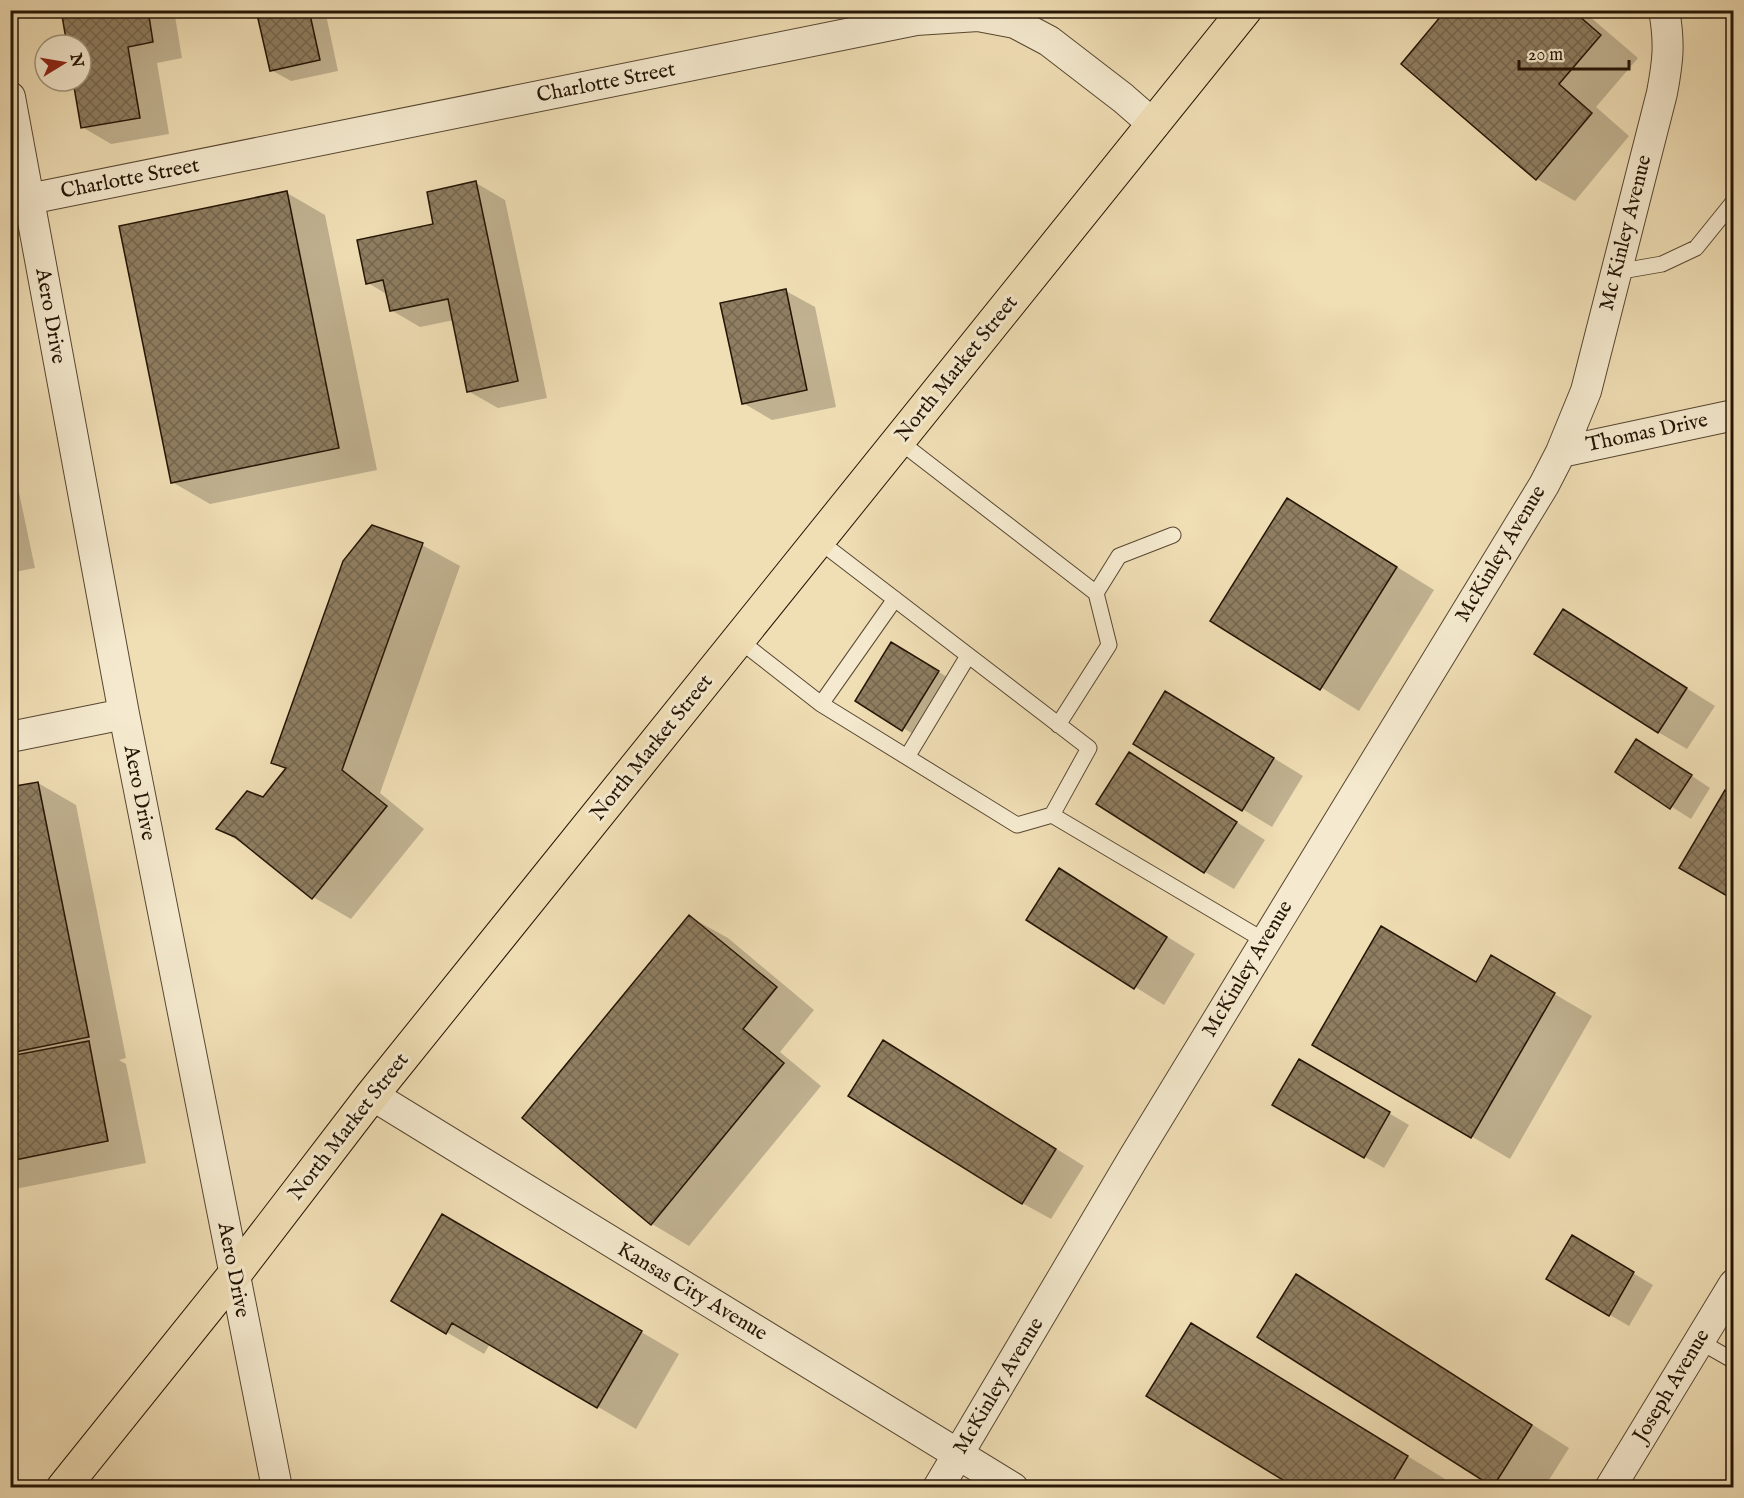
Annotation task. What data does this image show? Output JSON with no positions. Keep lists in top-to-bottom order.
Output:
{
  "streets": {
    "main road": ["North Market Street"],
    "street": [
      "Charlotte Street",
      "Mc Kinley Avenue",
      "Aero Drive",
      "Thomas Drive",
      "McKinley Avenue",
      "Kansas City Avenue",
      "Joseph Avenue"
    ]
  },
  "crossings": [
    ["Charlotte Street", "Aero Drive"],
    ["Charlotte Street", "North Market Street"],
    ["Mc Kinley Avenue", "Thomas Drive"],
    ["Mc Kinley Avenue", "McKinley Avenue"],
    ["Aero Drive", "North Market Street"],
    ["North Market Street", "Kansas City Avenue"],
    ["Thomas Drive", "McKinley Avenue"],
    ["McKinley Avenue", "Kansas City Avenue"]
  ],
  "scale_bar": "20 m",
  "north": "right"
}
